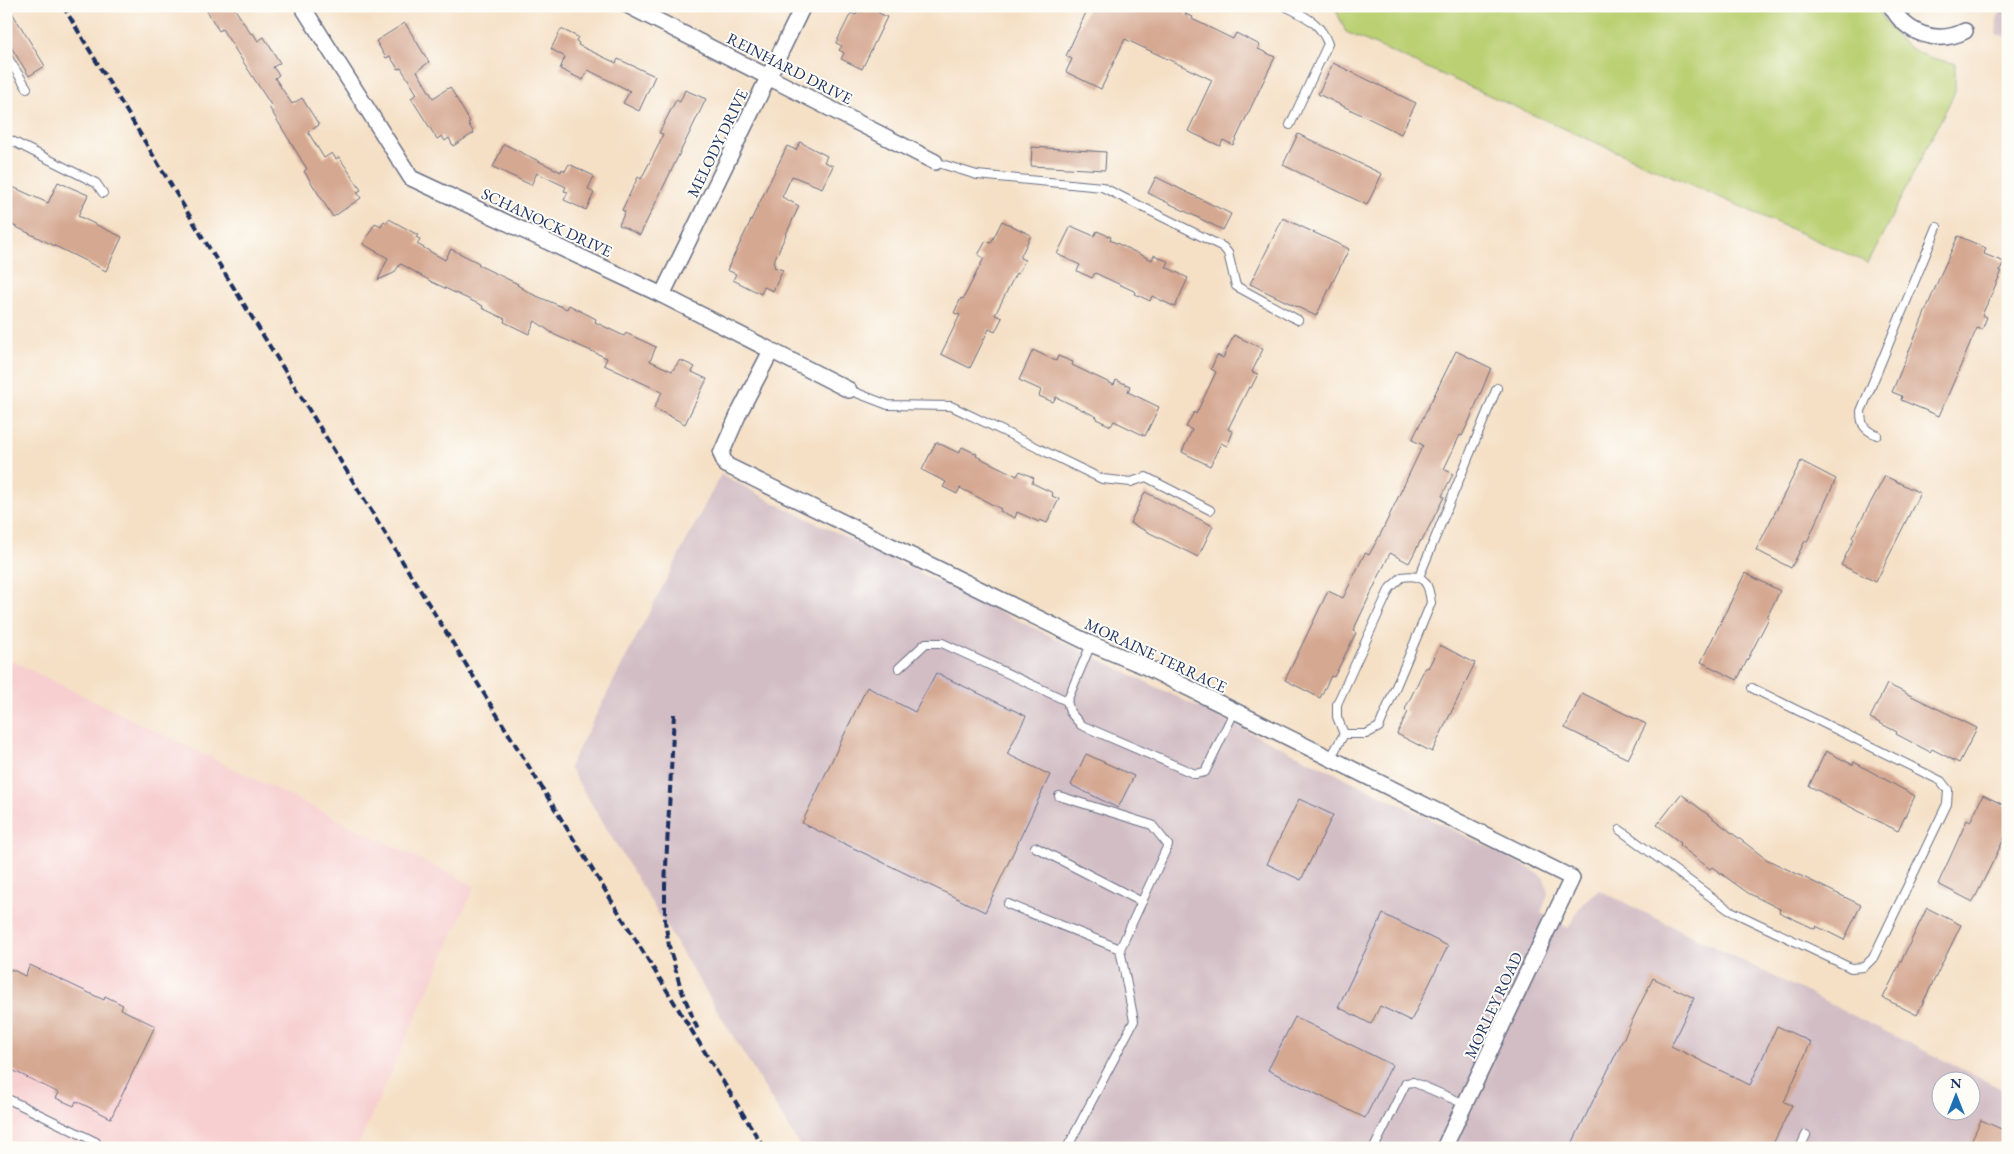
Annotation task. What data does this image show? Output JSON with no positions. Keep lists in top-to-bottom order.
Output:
{
  "streets": {
    "street": [
      "REINHARD DRIVE",
      "MELODY DRIVE",
      "SCHANOCK DRIVE",
      "MORAINE TERRACE",
      "MORLEY ROAD"
    ]
  },
  "crossings": [
    ["REINHARD DRIVE", "MELODY DRIVE"],
    ["MELODY DRIVE", "SCHANOCK DRIVE"],
    ["SCHANOCK DRIVE", "MORAINE TERRACE"],
    ["MORAINE TERRACE", "MORLEY ROAD"]
  ],
  "north": "top"
}
